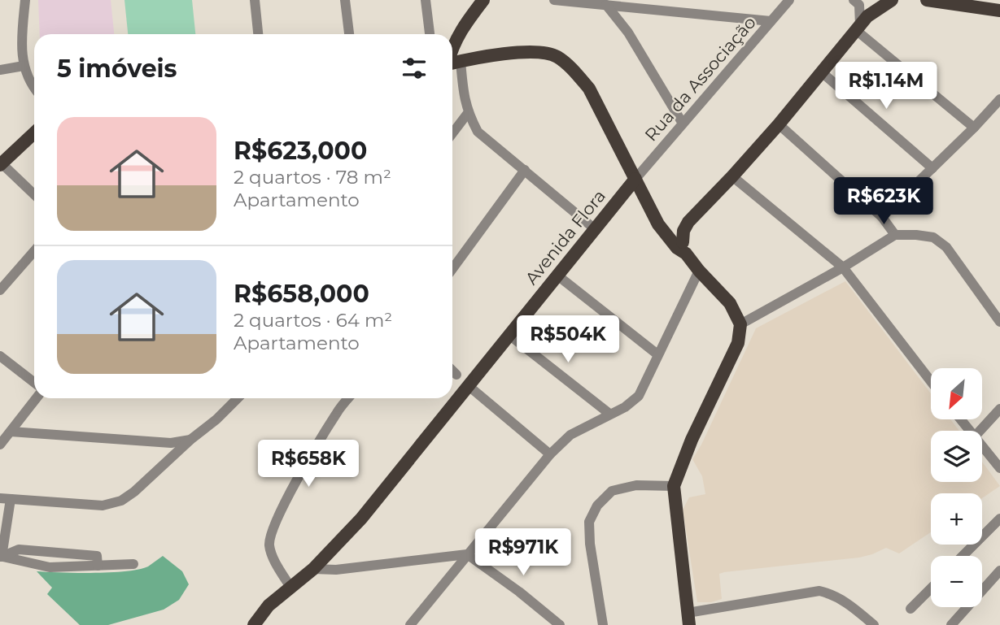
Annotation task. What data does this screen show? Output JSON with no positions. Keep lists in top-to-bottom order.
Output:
{
  "streets": {
    "main road": ["Avenida Flora"],
    "street": ["Rua da Associação"]
  },
  "crossings": [
    ["Rua da Associação", "Avenida Flora"]
  ],
  "north": "bottom left",
  "page": {
    "heading": "5 imóveis",
    "price": [
      "R$1.14M",
      "R$623K",
      "R$504K",
      "R$658K",
      "R$971K"
    ],
    "list": [
      {
        "name": "R$623,000",
        "note": "2 quartos · 78 m² · Apartamento"
      },
      {
        "name": "R$658,000",
        "note": "2 quartos · 64 m² · Apartamento"
      }
    ],
    "map_buttons": ["+", "−"]
  }
}
